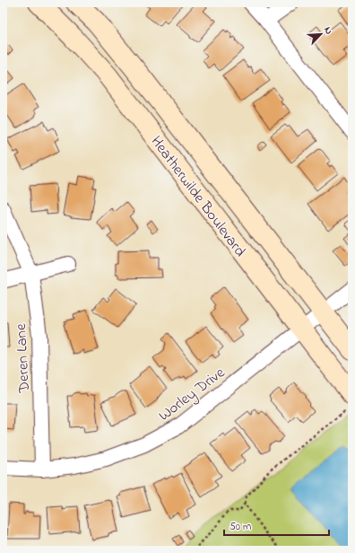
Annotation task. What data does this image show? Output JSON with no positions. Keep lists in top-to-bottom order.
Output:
{
  "streets": {
    "main road": ["Heatherwilde Boulevard"],
    "street": ["Deren Lane", "Worley Drive"]
  },
  "crossings": [
    ["Heatherwilde Boulevard", "Worley Drive"],
    ["Deren Lane", "Worley Drive"]
  ],
  "scale_bar": "50 m",
  "north": "top right"
}
